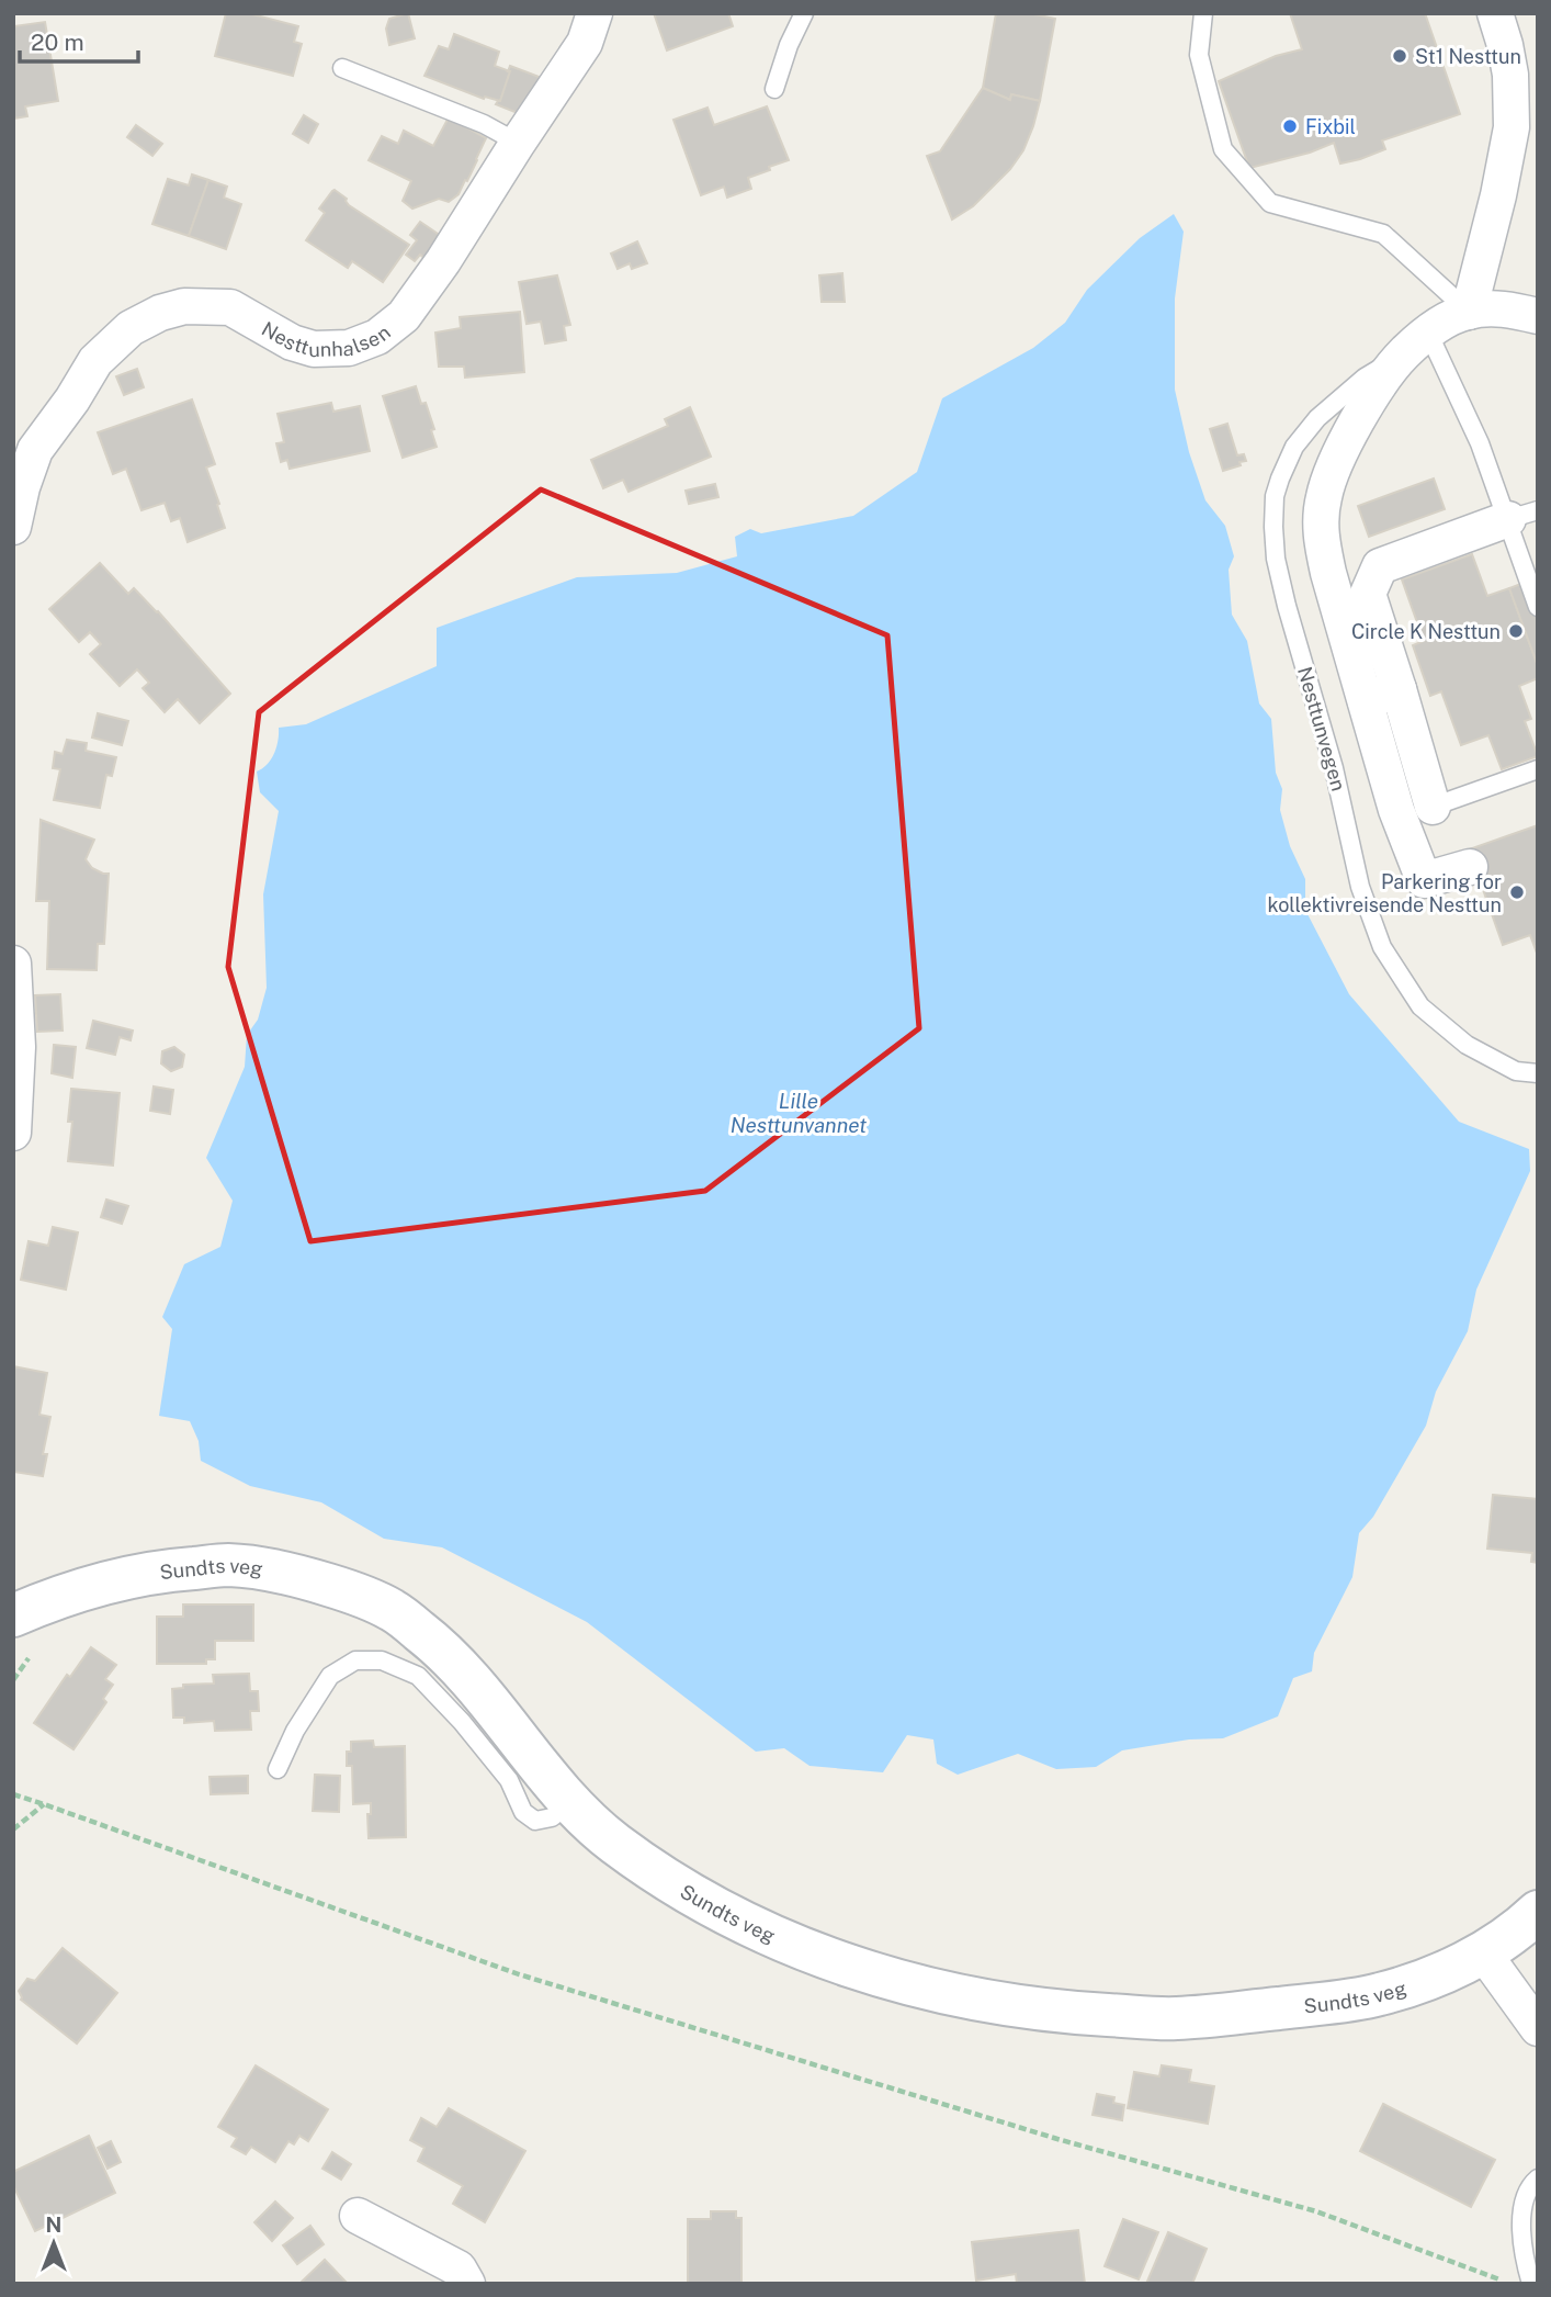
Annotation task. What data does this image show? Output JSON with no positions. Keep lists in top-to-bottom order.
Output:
{
  "streets": {
    "street": ["Nesttunhalsen", "Sundts veg"],
    "lane": ["Nesttunvegen"]
  },
  "water": ["Lille Nesttunvannet"],
  "places": [
    "St1 Nesttun",
    "Fixbil",
    "Circle K Nesttun",
    "Parkering for kollektivreisende Nesttun"
  ],
  "scale_bar": "20 m",
  "north": "top"
}
